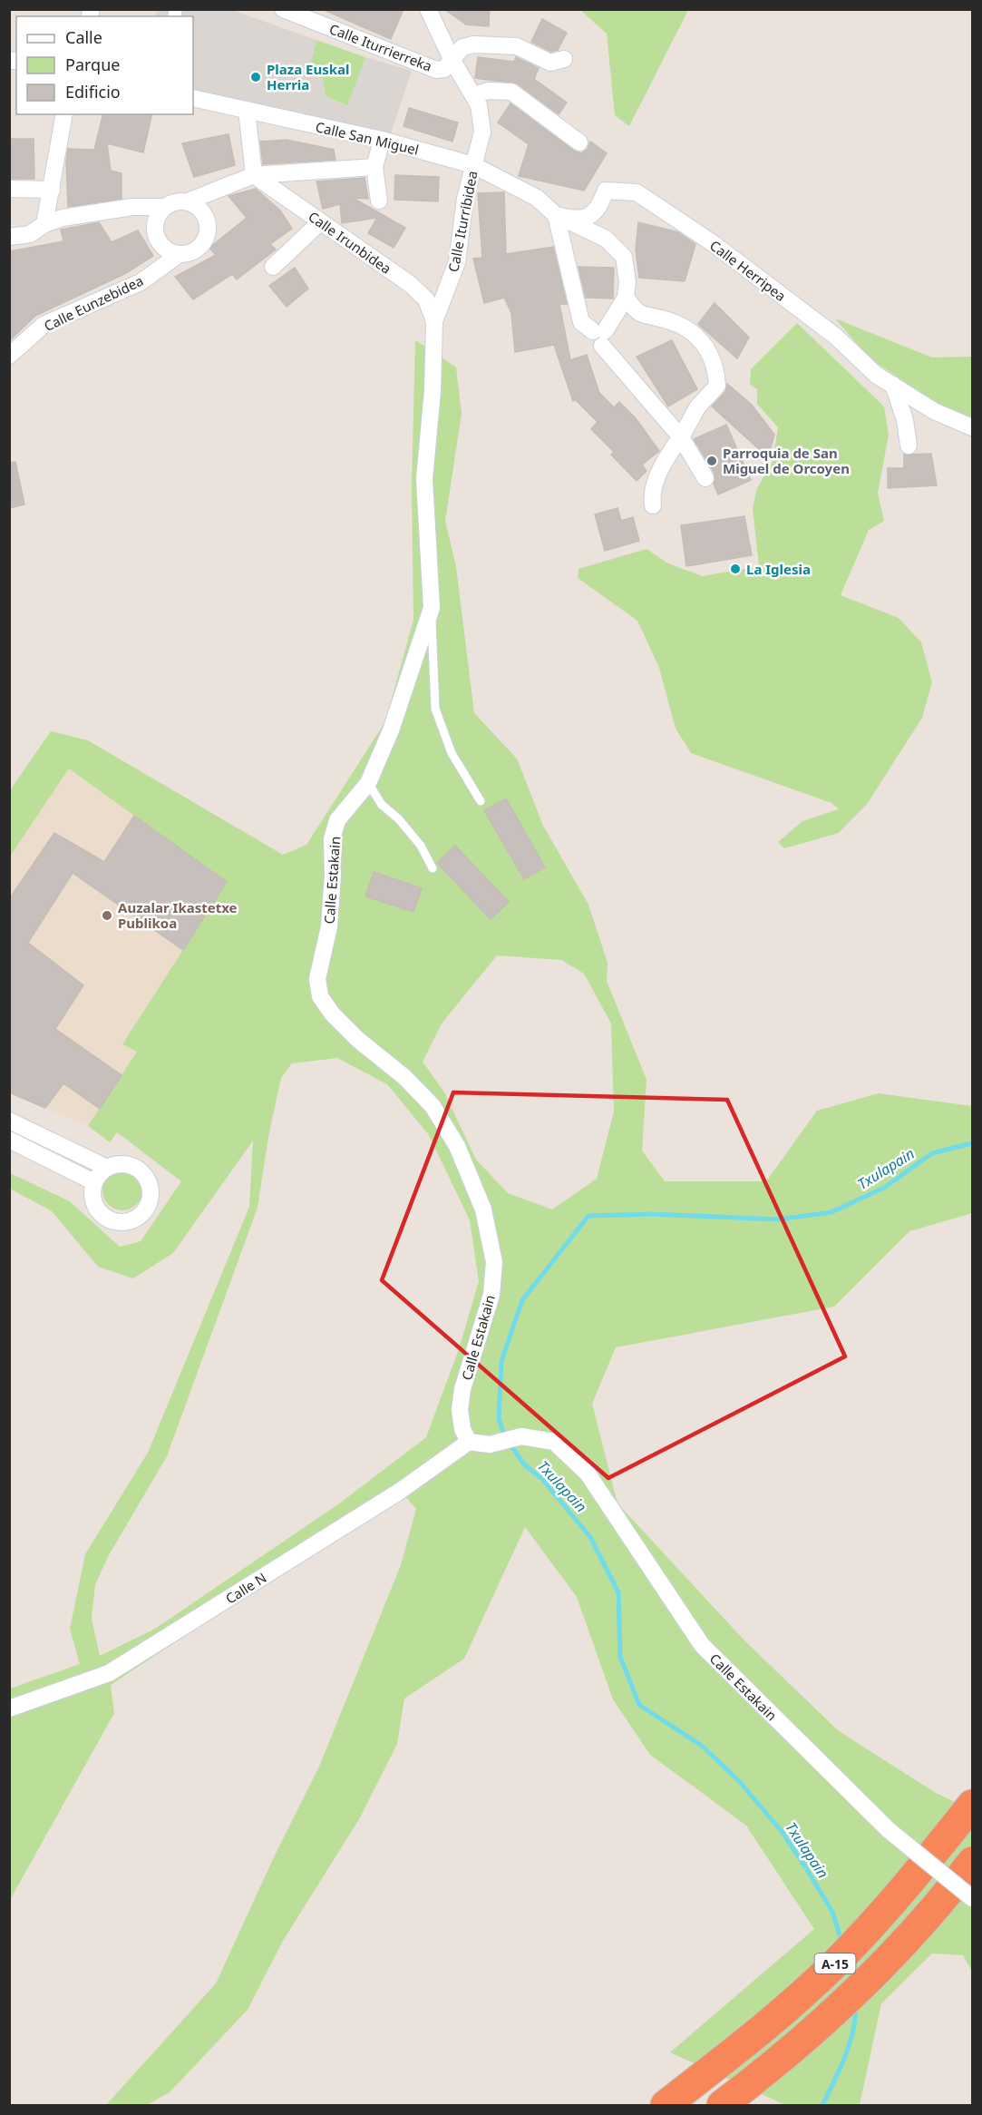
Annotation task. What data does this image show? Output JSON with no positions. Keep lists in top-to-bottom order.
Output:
{
  "streets": {
    "highway": ["A-15"],
    "street": [
      "Calle Iturrierreka",
      "Calle San Miguel",
      "Calle Iturribidea",
      "Calle Irunbidea",
      "Calle Herripea",
      "Calle Eunzebidea",
      "Calle Estakain",
      "Calle N"
    ]
  },
  "crossings": [
    ["Calle Iturrierreka", "Calle Iturribidea"],
    ["Calle San Miguel", "Calle Iturribidea"],
    ["Calle San Miguel", "Calle Herripea"],
    ["Calle Iturribidea", "Calle Irunbidea"],
    ["Calle Iturribidea", "Calle Estakain"],
    ["Calle Estakain", "Calle N"]
  ],
  "water": ["Txulapain"],
  "places": [
    "Plaza Euskal Herria",
    "Parroquia de San Miguel de Orcoyen",
    "La Iglesia",
    "Auzalar Ikastetxe Publikoa"
  ],
  "legend": ["Calle", "Parque", "Edificio"]
}
